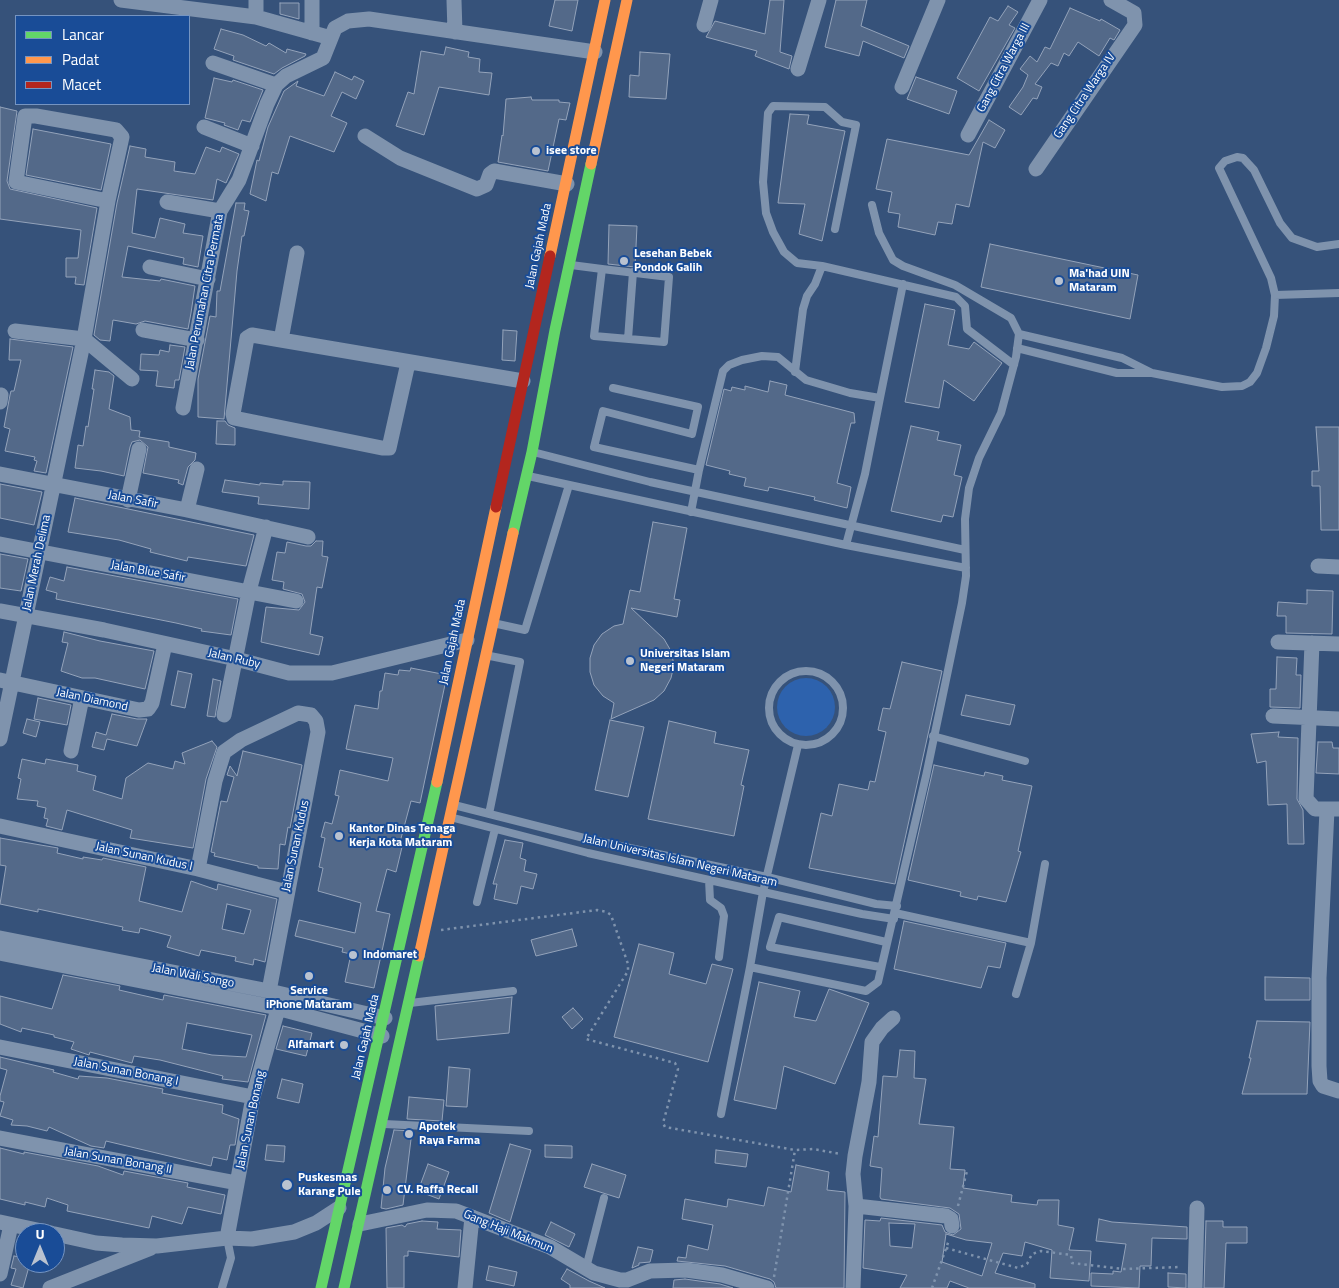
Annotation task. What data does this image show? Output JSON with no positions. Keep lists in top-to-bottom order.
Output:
{
  "streets": {
    "main road": ["Jalan Gajah Mada"],
    "street": [
      "Gang Citra Warga III",
      "Gang Citra Warga IV",
      "Jalan Perumahan Citra Permata",
      "Jalan Safir",
      "Jalan Merah Delima",
      "Jalan Blue Safir",
      "Jalan Ruby",
      "Jalan Diamond",
      "Jalan Sunan Kudus",
      "Jalan Sunan Kudus I",
      "Jalan Wali Songo",
      "Jalan Sunan Bonang I",
      "Jalan Sunan Bonang",
      "Jalan Sunan Bonang II",
      "Gang Haji Makmun"
    ],
    "lane": ["Jalan Universitas Islam Negeri Mataram"]
  },
  "crossings": [
    ["Jalan Gajah Mada", "Jalan Ruby"],
    ["Jalan Gajah Mada", "Jalan Wali Songo"],
    ["Jalan Safir", "Jalan Merah Delima"],
    ["Jalan Merah Delima", "Jalan Blue Safir"],
    ["Jalan Merah Delima", "Jalan Ruby"],
    ["Jalan Merah Delima", "Jalan Diamond"],
    ["Jalan Ruby", "Jalan Diamond"],
    ["Jalan Sunan Kudus", "Jalan Sunan Kudus I"],
    ["Jalan Sunan Kudus", "Jalan Wali Songo"],
    ["Jalan Sunan Kudus", "Jalan Sunan Bonang"],
    ["Jalan Wali Songo", "Jalan Sunan Bonang"],
    ["Jalan Sunan Bonang I", "Jalan Sunan Bonang"],
    ["Jalan Sunan Bonang", "Jalan Sunan Bonang II"]
  ],
  "places": [
    "isee store",
    "Lesehan Bebek Pondok Galih",
    "Ma'had UIN Mataram",
    "Universitas Islam Negeri Mataram",
    "Kantor Dinas Tenaga Kerja Kota Mataram",
    "Indomaret",
    "Service iPhone Mataram",
    "Alfamart",
    "Apotek Raya Farma",
    "Puskesmas Karang Pule",
    "CV. Raffa Recall"
  ],
  "legend": ["Lancar", "Padat", "Macet"],
  "north": "top"
}
